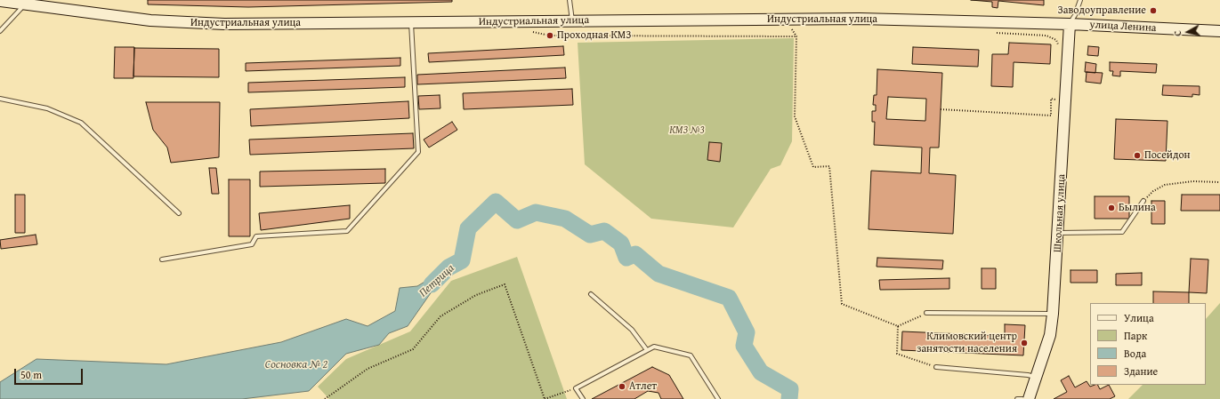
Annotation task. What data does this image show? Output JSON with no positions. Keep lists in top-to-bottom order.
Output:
{
  "streets": {
    "main road": ["Индустриальная улица", "улица Ленина", "Школьная улица"]
  },
  "crossings": [
    ["Индустриальная улица", "улица Ленина"],
    ["Индустриальная улица", "Школьная улица"],
    ["улица Ленина", "Школьная улица"]
  ],
  "water": ["Петрица", "Сосновка № 2"],
  "parks": ["КМЗ №3"],
  "places": [
    "Заводоуправление",
    "Проходная КМЗ",
    "Посейдон",
    "Былина",
    "Климовский центр занятости населения",
    "Атлет"
  ],
  "legend": [
    "Улица",
    "Парк",
    "Вода",
    "Здание"
  ],
  "scale_bar": "50 m",
  "north": "left"
}
